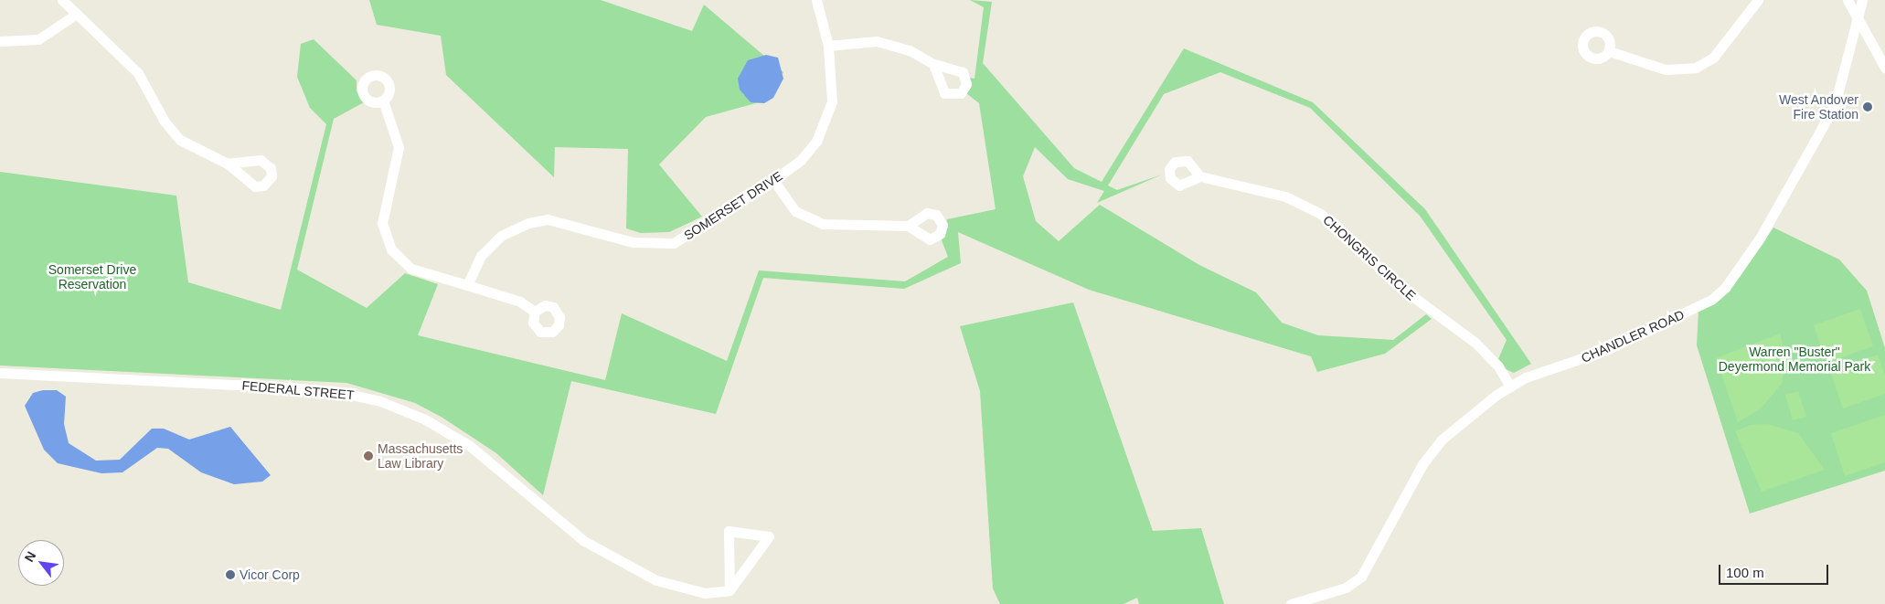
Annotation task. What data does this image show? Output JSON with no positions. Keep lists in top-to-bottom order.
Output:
{
  "streets": {
    "street": [
      "SOMERSET DRIVE",
      "CHONGRIS CIRCLE",
      "CHANDLER ROAD",
      "FEDERAL STREET"
    ]
  },
  "crossings": [
    ["CHONGRIS CIRCLE", "CHANDLER ROAD"]
  ],
  "parks": ["Somerset Drive Reservation", "Warren \"Buster\" Deyermond Memorial Park"],
  "places": ["West Andover Fire Station", "Massachusetts Law Library", "Vicor Corp"],
  "scale_bar": "100 m",
  "north": "top left"
}
